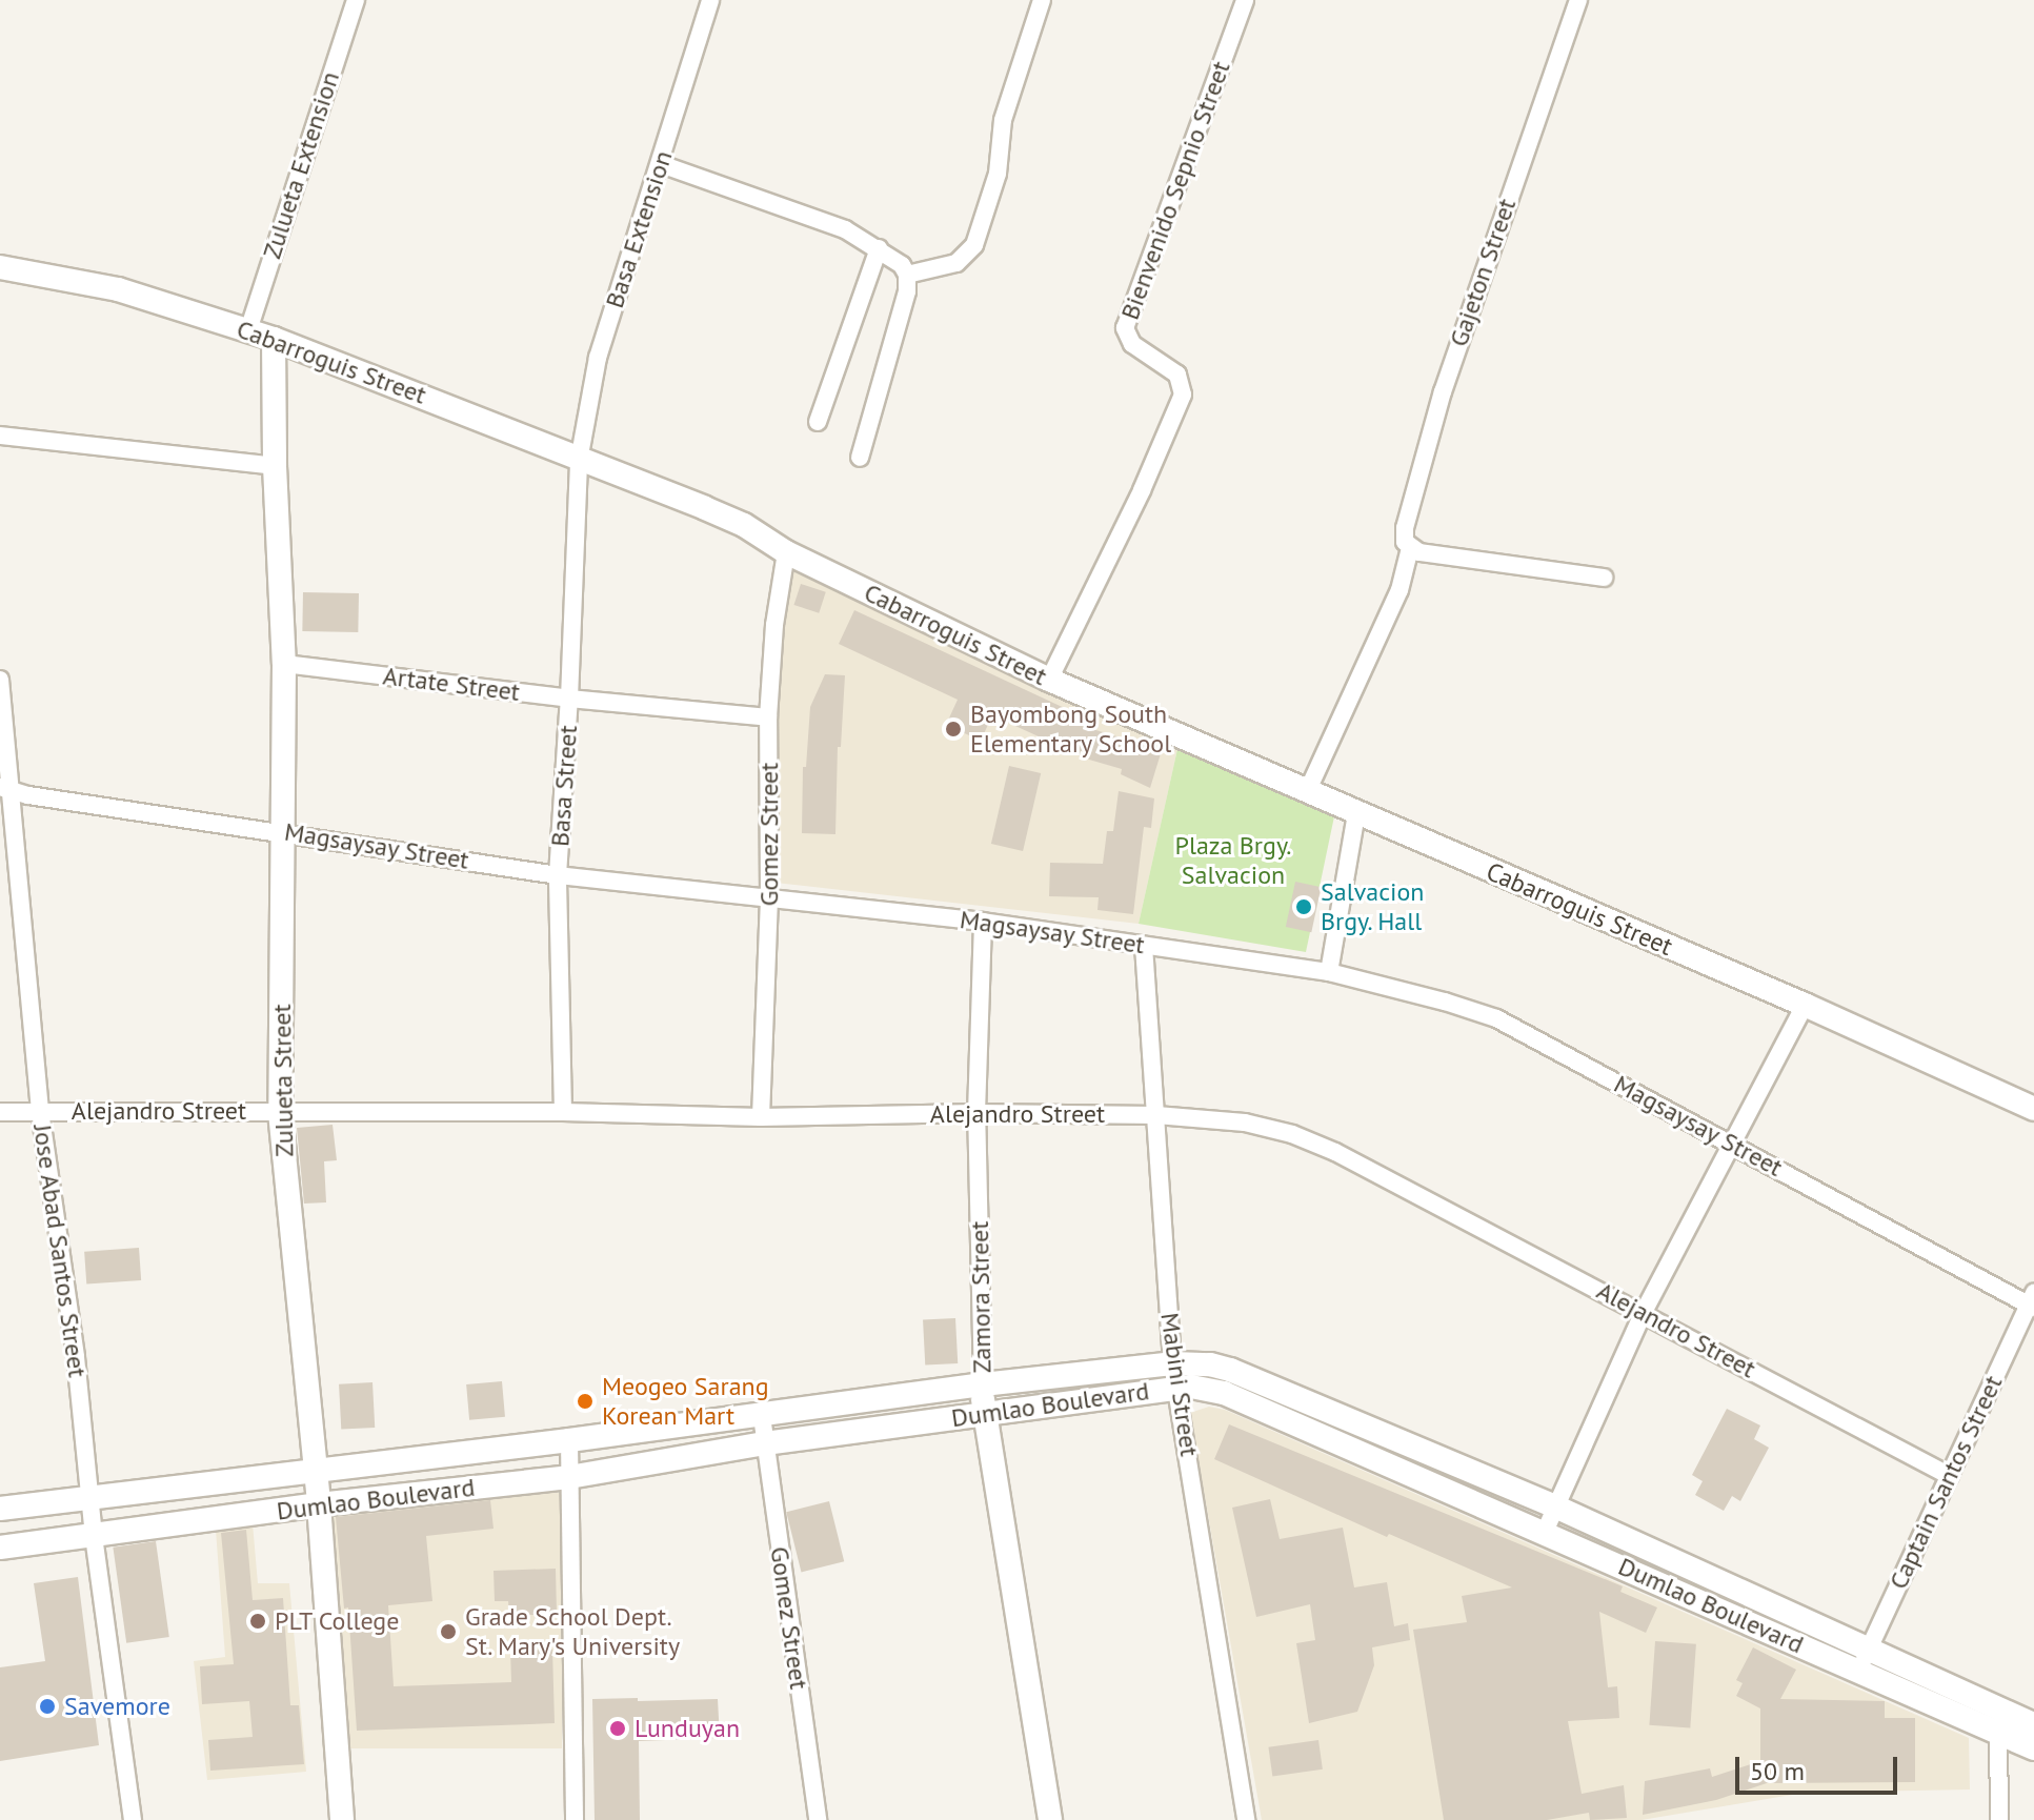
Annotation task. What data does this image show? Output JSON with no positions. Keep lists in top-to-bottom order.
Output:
{
  "streets": {
    "street": [
      "Zulueta Extension",
      "Bienvenido Sepnio Street",
      "Basa Extension",
      "Gajeton Street",
      "Cabarroguis Street",
      "Artate Street",
      "Basa Street",
      "Gomez Street",
      "Magsaysay Street",
      "Zulueta Street",
      "Alejandro Street",
      "Jose Abad Santos Street",
      "Zamora Street",
      "Mabini Street",
      "Dumlao Boulevard",
      "Captain Santos Street"
    ]
  },
  "crossings": [
    ["Zulueta Extension", "Cabarroguis Street"],
    ["Bienvenido Sepnio Street", "Cabarroguis Street"],
    ["Basa Extension", "Cabarroguis Street"],
    ["Basa Extension", "Basa Street"],
    ["Gajeton Street", "Cabarroguis Street"],
    ["Cabarroguis Street", "Basa Street"],
    ["Cabarroguis Street", "Gomez Street"],
    ["Cabarroguis Street", "Zulueta Street"],
    ["Artate Street", "Basa Street"],
    ["Artate Street", "Gomez Street"],
    ["Artate Street", "Zulueta Street"],
    ["Basa Street", "Magsaysay Street"],
    ["Basa Street", "Alejandro Street"],
    ["Gomez Street", "Magsaysay Street"],
    ["Gomez Street", "Alejandro Street"],
    ["Gomez Street", "Dumlao Boulevard"],
    ["Magsaysay Street", "Zulueta Street"],
    ["Magsaysay Street", "Jose Abad Santos Street"],
    ["Magsaysay Street", "Zamora Street"],
    ["Magsaysay Street", "Mabini Street"],
    ["Magsaysay Street", "Captain Santos Street"],
    ["Zulueta Street", "Alejandro Street"],
    ["Zulueta Street", "Dumlao Boulevard"],
    ["Alejandro Street", "Jose Abad Santos Street"],
    ["Alejandro Street", "Zamora Street"],
    ["Alejandro Street", "Mabini Street"],
    ["Alejandro Street", "Captain Santos Street"],
    ["Jose Abad Santos Street", "Dumlao Boulevard"],
    ["Zamora Street", "Dumlao Boulevard"],
    ["Mabini Street", "Dumlao Boulevard"],
    ["Dumlao Boulevard", "Captain Santos Street"]
  ],
  "parks": ["Plaza Brgy. Salvacion"],
  "places": [
    "Bayombong South Elementary School",
    "Salvacion Brgy. Hall",
    "Meogeo Sarang Korean Mart",
    "PLT College",
    "Grade School Dept. St. Mary's University",
    "Savemore",
    "Lunduyan"
  ],
  "scale_bar": "50 m"
}
